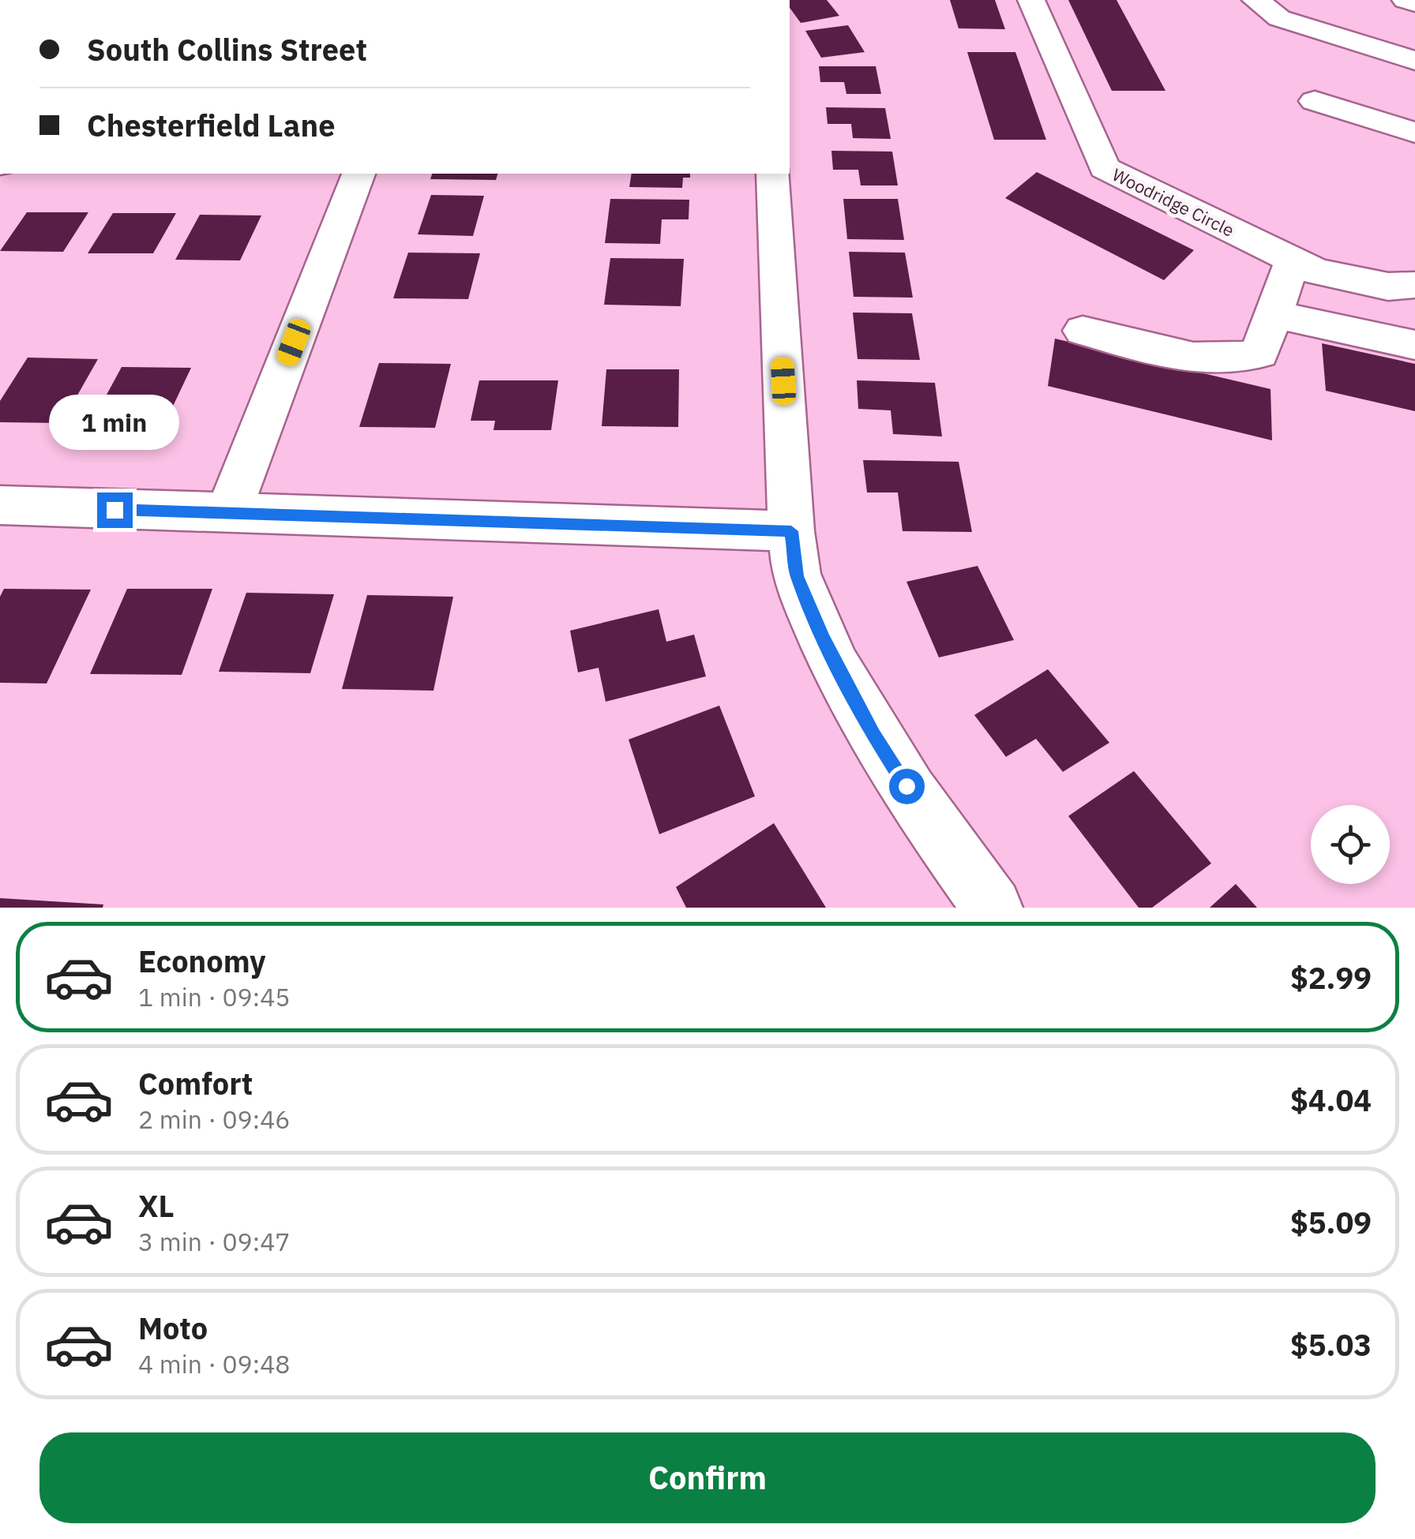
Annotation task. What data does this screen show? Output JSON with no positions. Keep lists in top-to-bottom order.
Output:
{
  "streets": {
    "street": ["Woodridge Circle"]
  },
  "page": {
    "banner": ["South Collins Street", "Chesterfield Lane"],
    "bubble": "1 min",
    "list": [
      {
        "name": "Economy",
        "note": "1 min · 09:45",
        "value": "$2.99"
      },
      {
        "name": "Comfort",
        "note": "2 min · 09:46",
        "value": "$4.04"
      },
      {
        "name": "XL",
        "note": "3 min · 09:47",
        "value": "$5.09"
      },
      {
        "name": "Moto",
        "note": "4 min · 09:48",
        "value": "$5.03"
      }
    ],
    "buttons": "Confirm"
  }
}
